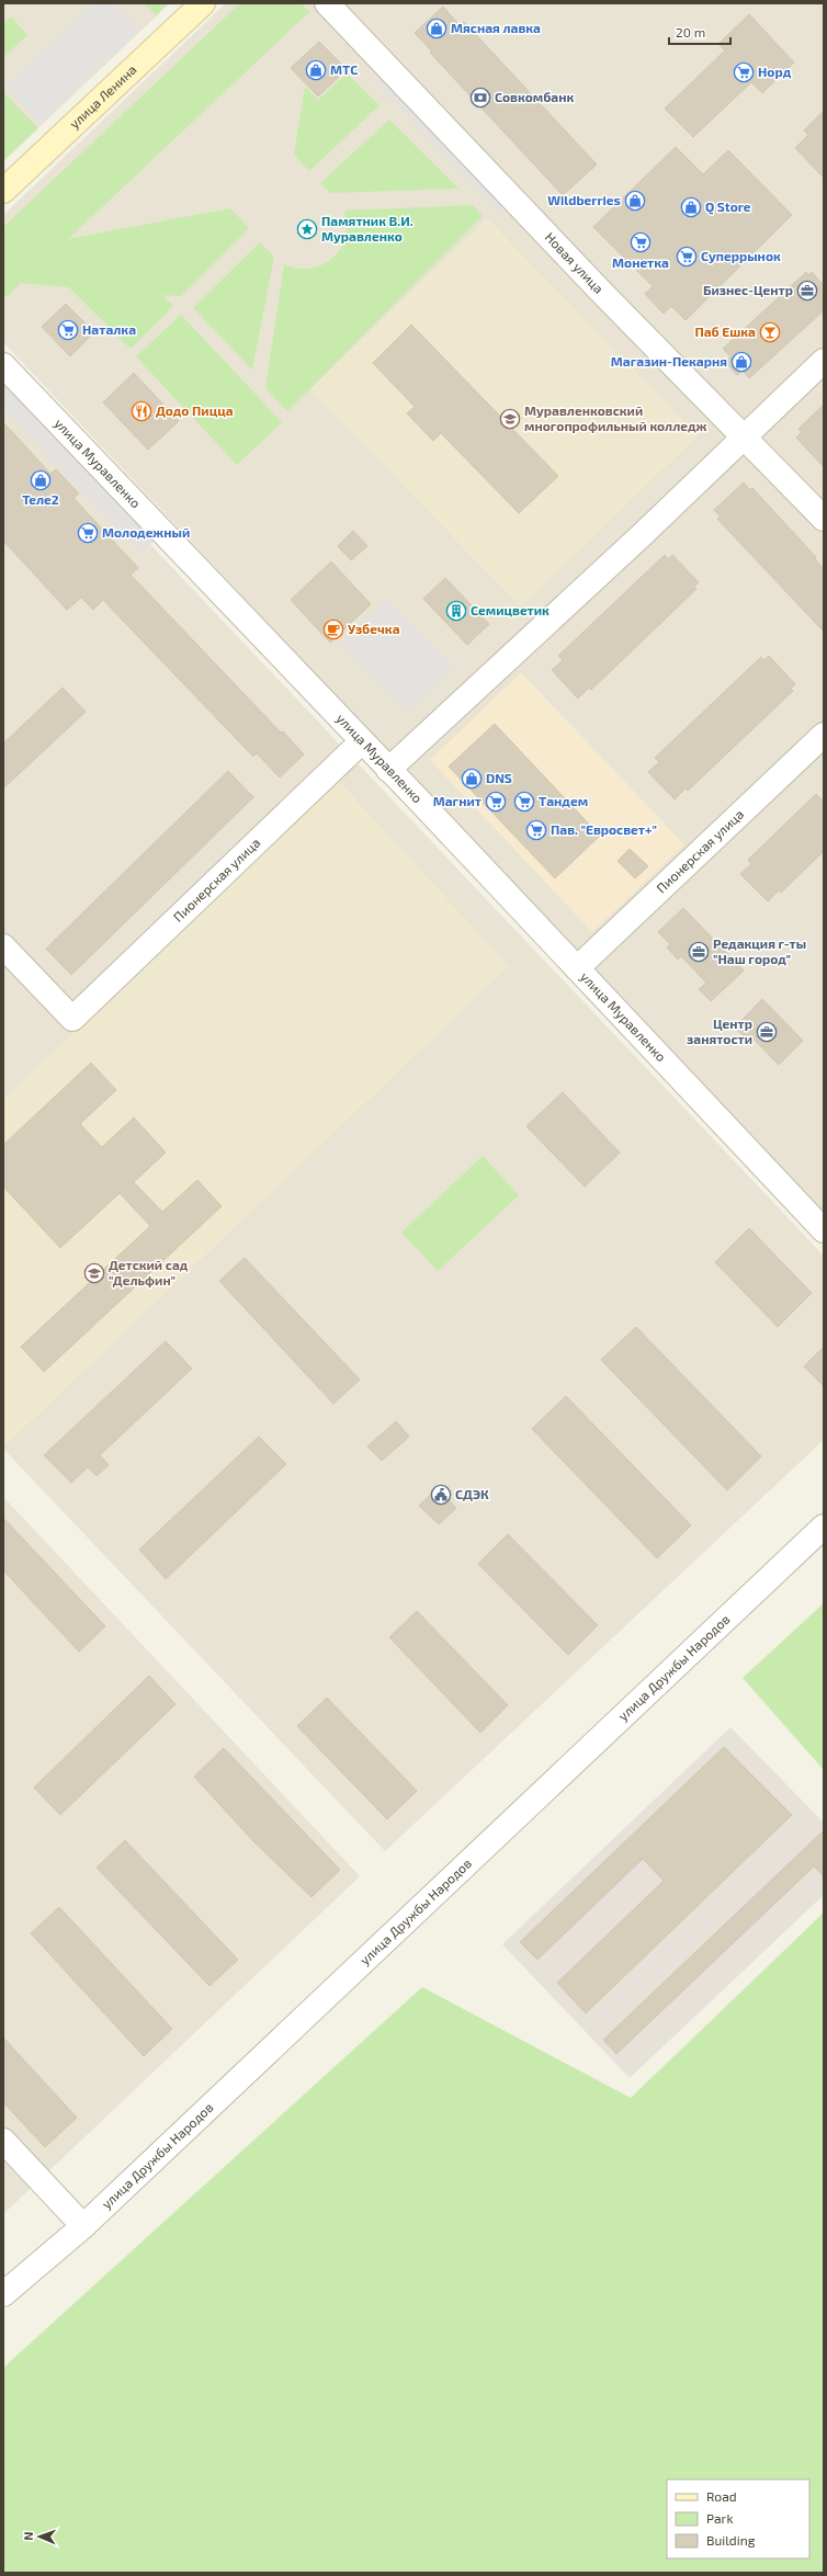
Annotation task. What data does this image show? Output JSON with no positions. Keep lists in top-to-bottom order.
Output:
{
  "streets": {
    "main road": ["улица Ленина"],
    "street": [
      "Новая улица",
      "улица Муравленко",
      "Пионерская улица",
      "улица Дружбы Народов"
    ]
  },
  "crossings": [
    ["улица Муравленко", "Пионерская улица"]
  ],
  "places": {
    "shop": [
      "Мясная лавка",
      "МТС",
      "Wildberries",
      "Q Store",
      "Магазин-Пекарня",
      "Теле2",
      "DNS"
    ],
    "supermarket": [
      "Норд",
      "Монетка",
      "Суперрынок",
      "Наталка",
      "Молодежный",
      "Магнит",
      "Тандем",
      "Пав. \"Евросвет+\""
    ],
    "bank": ["Совкомбанк"],
    "place": ["Памятник В.И. Муравленко"],
    "office": ["Бизнес-Центр", "Редакция г-ты \"Наш город\"", "Центр занятости"],
    "bar": ["Паб Ешка"],
    "restaurant": ["Додо Пицца"],
    "school or university": ["Муравленковский многопрофильный колледж", "Детский сад \"Дельфин\""],
    "building": ["Семицветик"],
    "cafe": ["Узбечка"],
    "public building": ["СДЭК"]
  },
  "legend": ["Road", "Park", "Building"],
  "scale_bar": "20 m",
  "north": "left"
}
